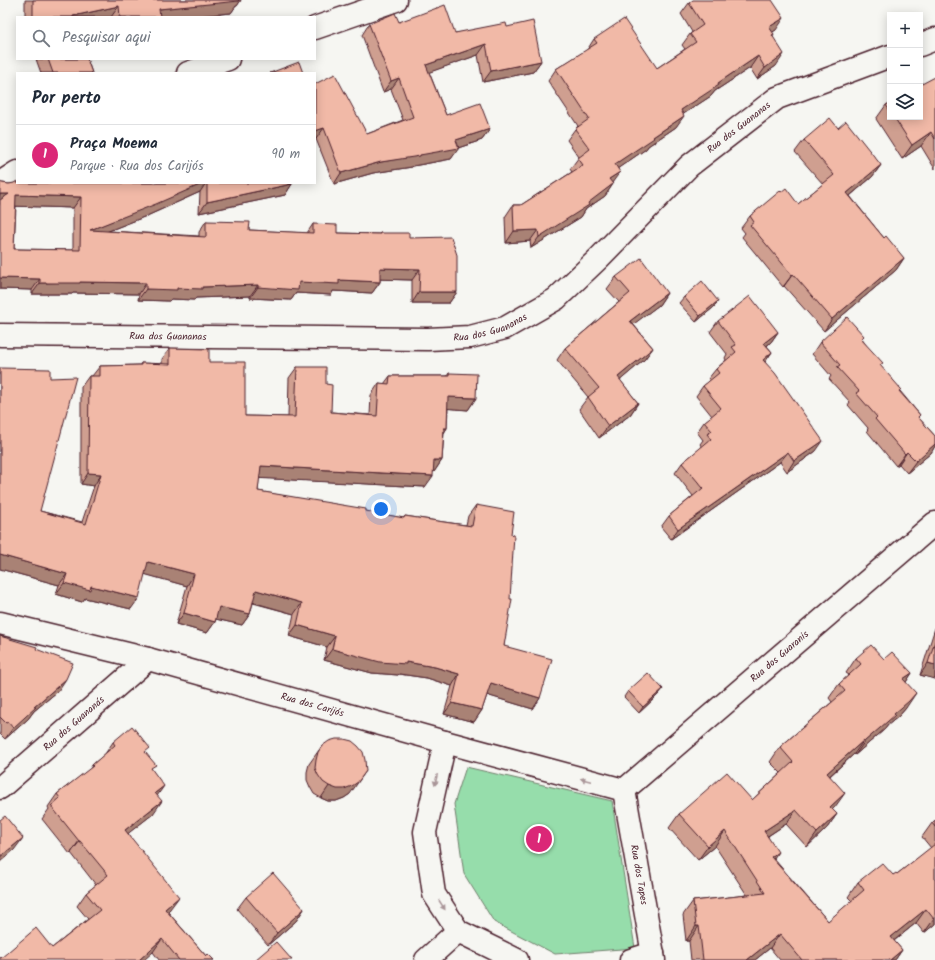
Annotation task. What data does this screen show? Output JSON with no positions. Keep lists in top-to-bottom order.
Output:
{
  "streets": {
    "street": [
      "Rua dos Guananas",
      "Rua dos Guaranis",
      "Rua dos Carijós",
      "Rua dos Guananás",
      "Rua dos Tapes"
    ]
  },
  "crossings": [
    ["Rua dos Guaranis", "Rua dos Carijós"],
    ["Rua dos Guaranis", "Rua dos Tapes"],
    ["Rua dos Carijós", "Rua dos Guananás"],
    ["Rua dos Carijós", "Rua dos Tapes"]
  ],
  "page": {
    "map_buttons": ["+", "−"],
    "search": "Pesquisar aqui",
    "heading": "Por perto",
    "list": [
      {
        "mark": "1",
        "name": "Praça Moema",
        "note": "Parque · Rua dos Carijós",
        "value": "90 m"
      }
    ],
    "pins": "1"
  }
}
